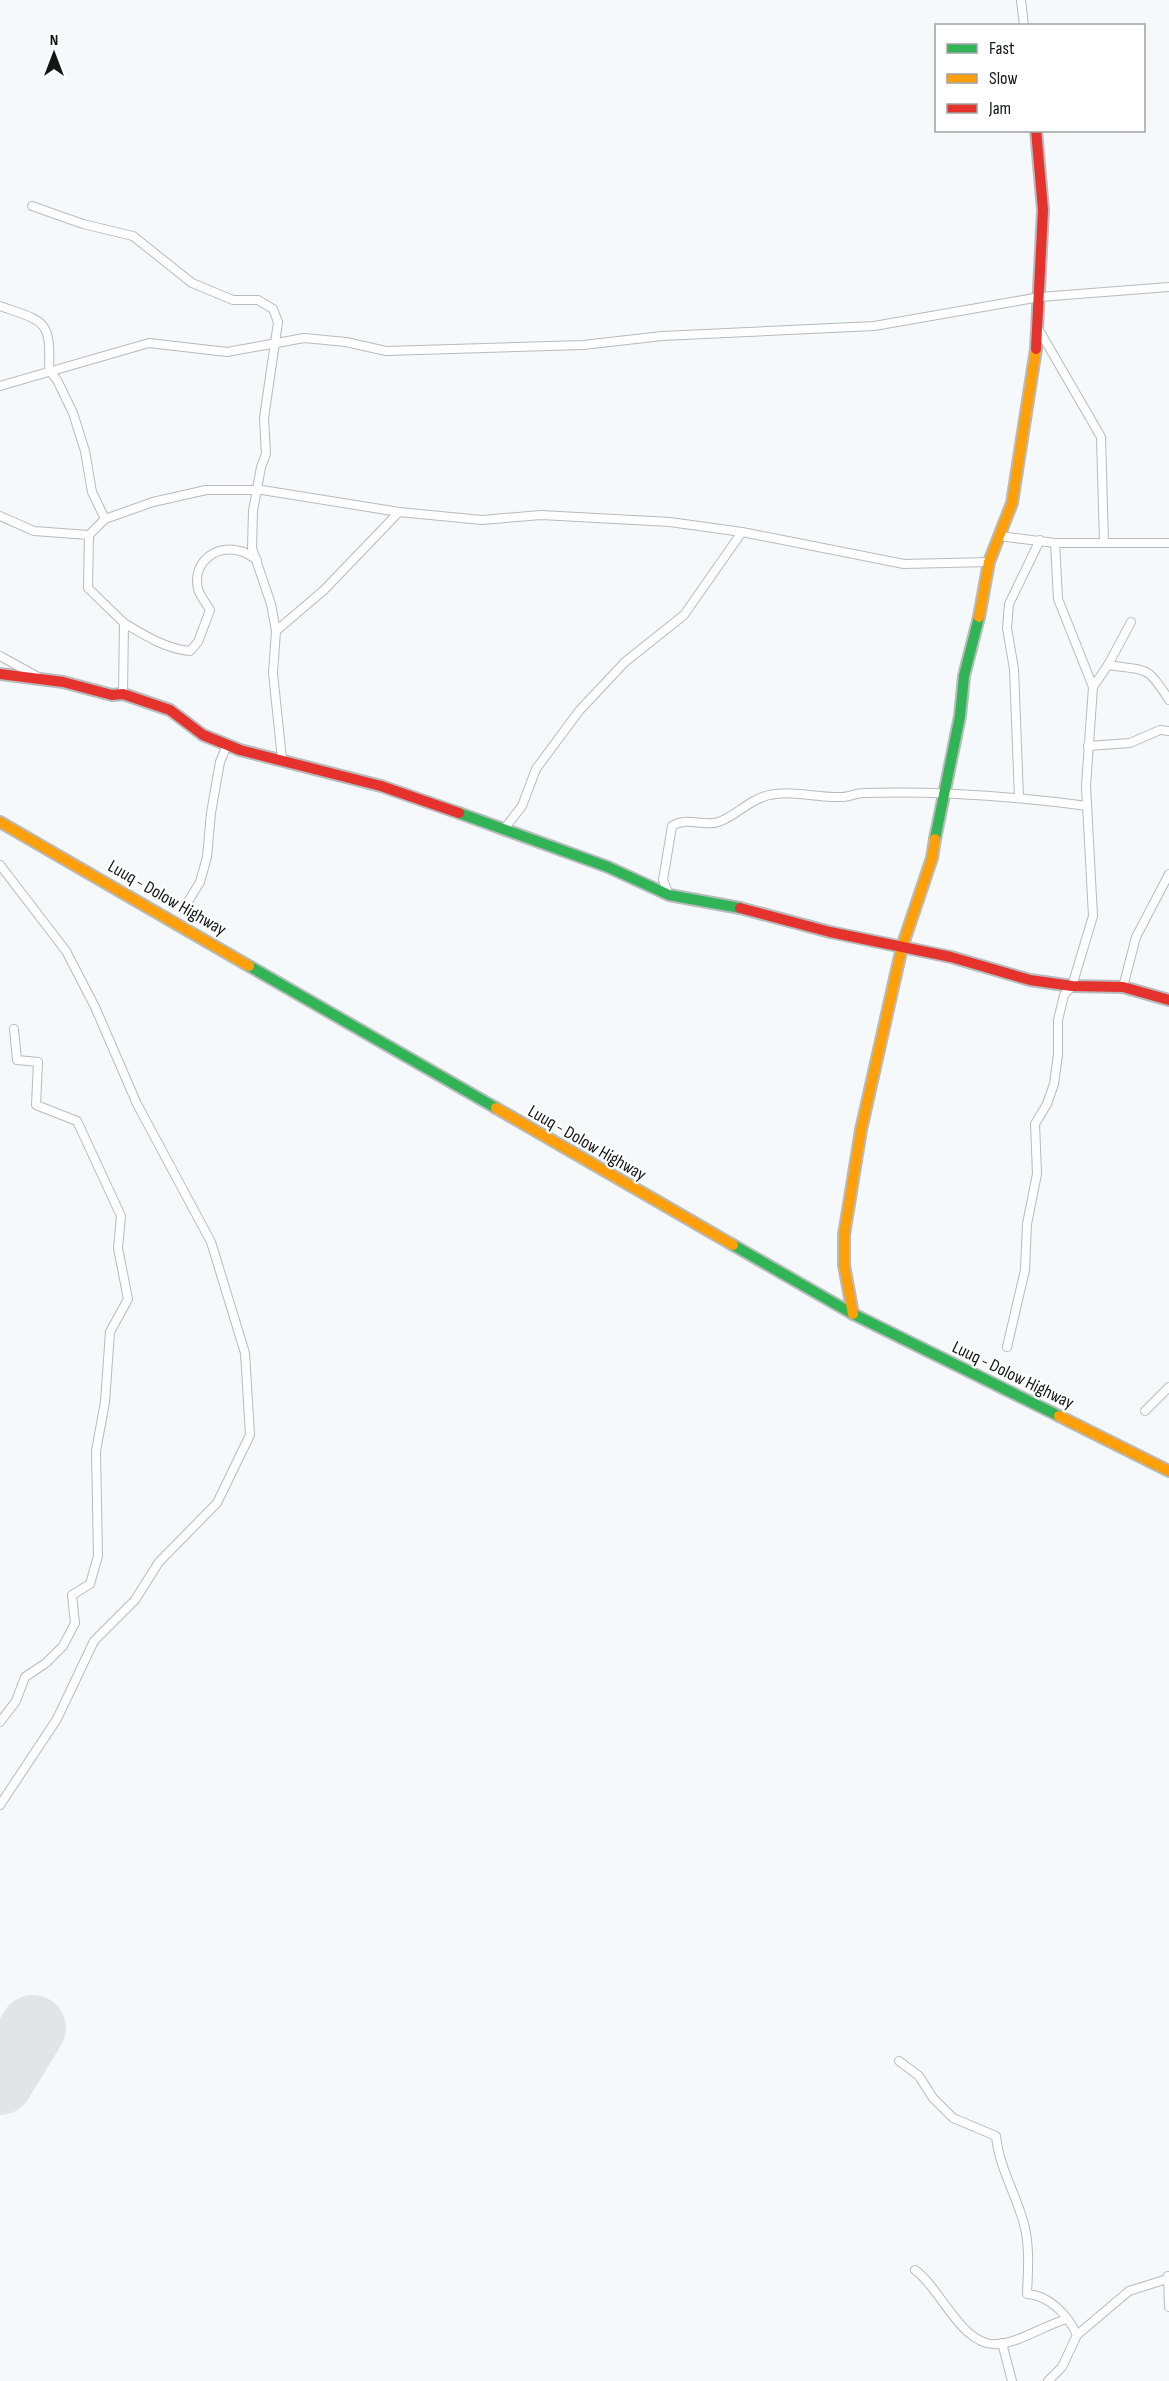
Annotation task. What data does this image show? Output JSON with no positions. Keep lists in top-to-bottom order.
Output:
{
  "streets": {
    "street": ["Luuq - Dolow Highway"]
  },
  "legend": ["Fast", "Slow", "Jam"],
  "north": "top"
}
